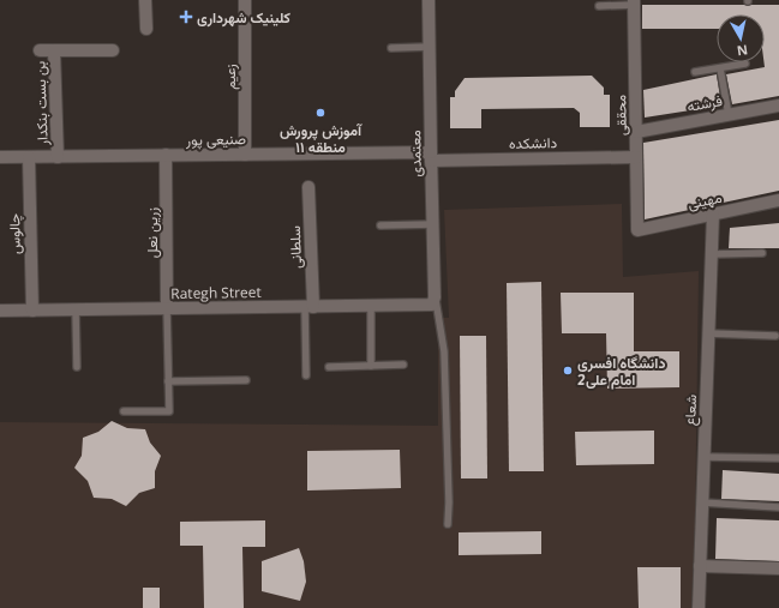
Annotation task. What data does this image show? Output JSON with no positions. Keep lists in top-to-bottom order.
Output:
{
  "streets": {
    "street": [
      "زعیم",
      "بن بست بنکدار",
      "فرشته",
      "محققی",
      "صنیعی پور",
      "دانشکده",
      "معتمدی",
      "مهینی",
      "زرین نعل",
      "چالوس",
      "سلطانی",
      "Rategh Street",
      "شعاع"
    ]
  },
  "crossings": [
    ["زعیم", "صنیعی پور"],
    ["بن بست بنکدار", "صنیعی پور"],
    ["فرشته", "محققی"],
    ["محققی", "دانشکده"],
    ["محققی", "مهینی"],
    ["صنیعی پور", "دانشکده"],
    ["صنیعی پور", "معتمدی"],
    ["صنیعی پور", "زرین نعل"],
    ["صنیعی پور", "چالوس"],
    ["دانشکده", "معتمدی"],
    ["معتمدی", "Rategh Street"],
    ["مهینی", "شعاع"],
    ["زرین نعل", "Rategh Street"],
    ["چالوس", "Rategh Street"],
    ["سلطانی", "Rategh Street"]
  ],
  "places": {
    "health": ["کلینیک شهرداری"],
    "other": ["آموزش پرورش منطقه ۱۱", "دانشگاه افسری امام علی2"]
  },
  "north": "bottom"
}
